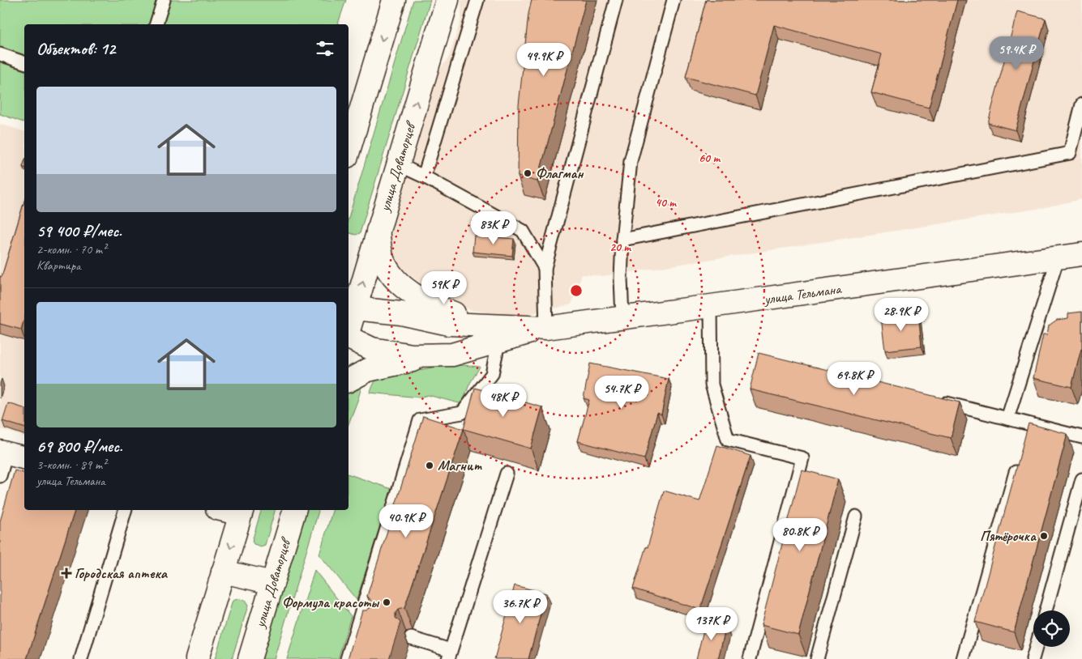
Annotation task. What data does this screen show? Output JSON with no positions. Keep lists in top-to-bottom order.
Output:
{
  "streets": {
    "street": ["улица Доваторцев", "улица Тельмана"]
  },
  "crossings": [
    ["улица Доваторцев", "улица Тельмана"]
  ],
  "places": {
    "other": [
      "Флагман",
      "Магнит",
      "Пятёрочка",
      "Формула красоты"
    ],
    "health": ["Городская аптека"]
  },
  "page": {
    "heading": "Объектов: 12",
    "price": [
      "59.4K ₽",
      "49.9K ₽",
      "83K ₽",
      "59K ₽",
      "28.9K ₽",
      "69.8K ₽",
      "54.7K ₽",
      "48K ₽",
      "40.9K ₽",
      "80.8K ₽",
      "36.7K ₽",
      "137K ₽"
    ],
    "list": [
      {
        "name": "59 400 ₽/мес.",
        "note": "2-комн. · 70 m² · Квартира"
      },
      {
        "name": "69 800 ₽/мес.",
        "note": "3-комн. · 89 m² · улица Тельмана"
      }
    ]
  },
  "rings": ["60 m", "40 m", "20 m"]
}
